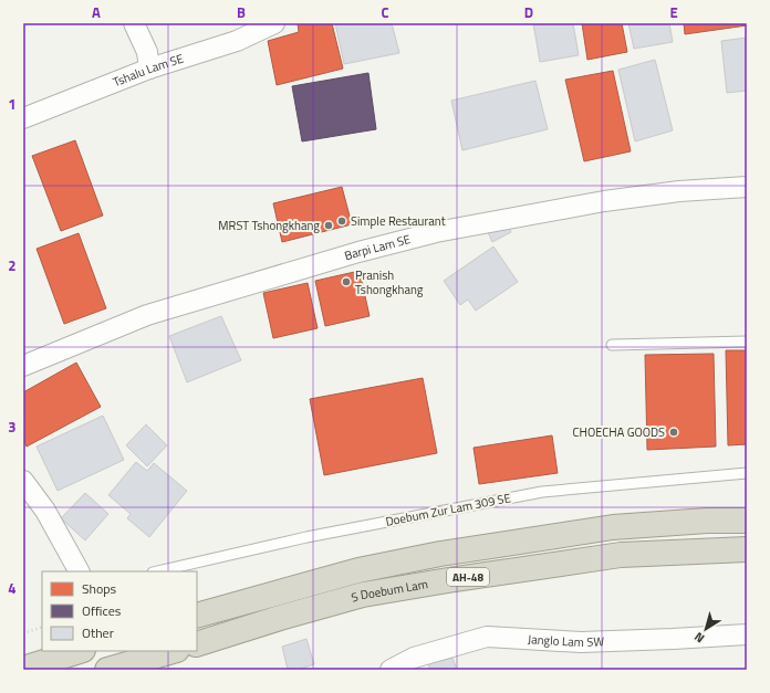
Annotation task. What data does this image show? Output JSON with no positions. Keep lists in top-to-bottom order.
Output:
{
  "streets": {
    "highway": ["AH-48", "S Doebum Lam"],
    "street": ["Tshalu Lam SE", "Barpi Lam SE", "Janglo Lam SW"],
    "lane": ["Doebum Zur Lam 309 SE"]
  },
  "places": [
    "Simple Restaurant",
    "MRST Tshongkhang",
    "Pranish Tshongkhang",
    "CHOECHA GOODS"
  ],
  "legend": ["Shops", "Offices", "Other"],
  "north": "bottom left",
  "grid": {
    "columns": [
      "A",
      "B",
      "C",
      "D",
      "E"
    ],
    "rows": [
      "1",
      "2",
      "3",
      "4"
    ]
  }
}
